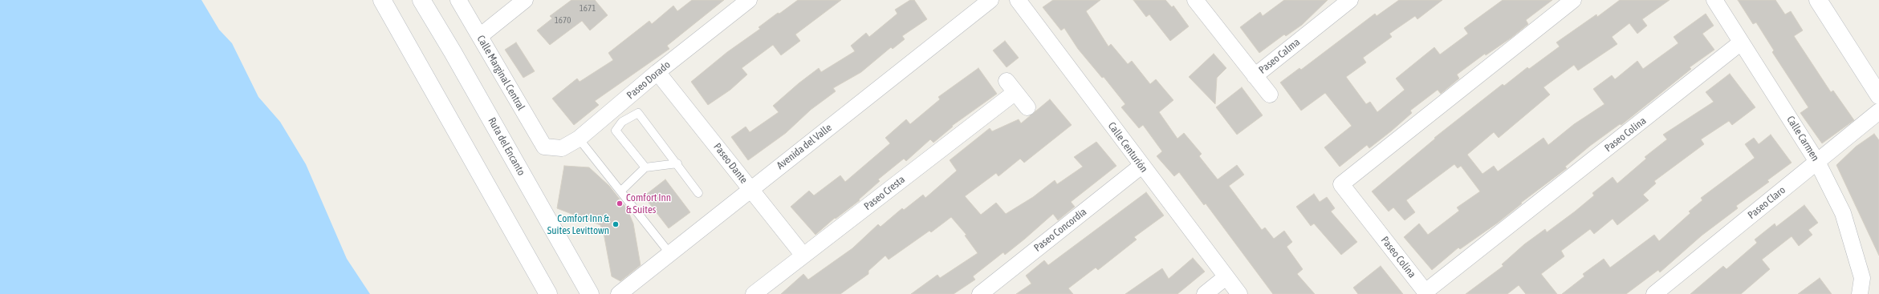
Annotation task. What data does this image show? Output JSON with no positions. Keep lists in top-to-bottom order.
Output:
{
  "streets": {
    "main road": ["Ruta del Encanto"],
    "street": [
      "Paseo Calma",
      "Calle Marginal Central",
      "Paseo Dorado",
      "Paseo Colina",
      "Calle Carmen",
      "Avenida del Valle",
      "Calle Centurión",
      "Paseo Dante",
      "Paseo Cresta",
      "Paseo Claro",
      "Paseo Concordia"
    ]
  },
  "crossings": [
    ["Calle Marginal Central", "Paseo Dorado"],
    ["Paseo Dorado", "Paseo Dante"],
    ["Paseo Colina", "Calle Carmen"],
    ["Calle Carmen", "Paseo Claro"],
    ["Avenida del Valle", "Paseo Dante"],
    ["Calle Centurión", "Paseo Concordia"],
    ["Paseo Dante", "Paseo Cresta"]
  ],
  "places": ["Comfort Inn & Suites", "Comfort Inn & Suites Levittown"],
  "house_numbers": ["1671", "1670"]
}
